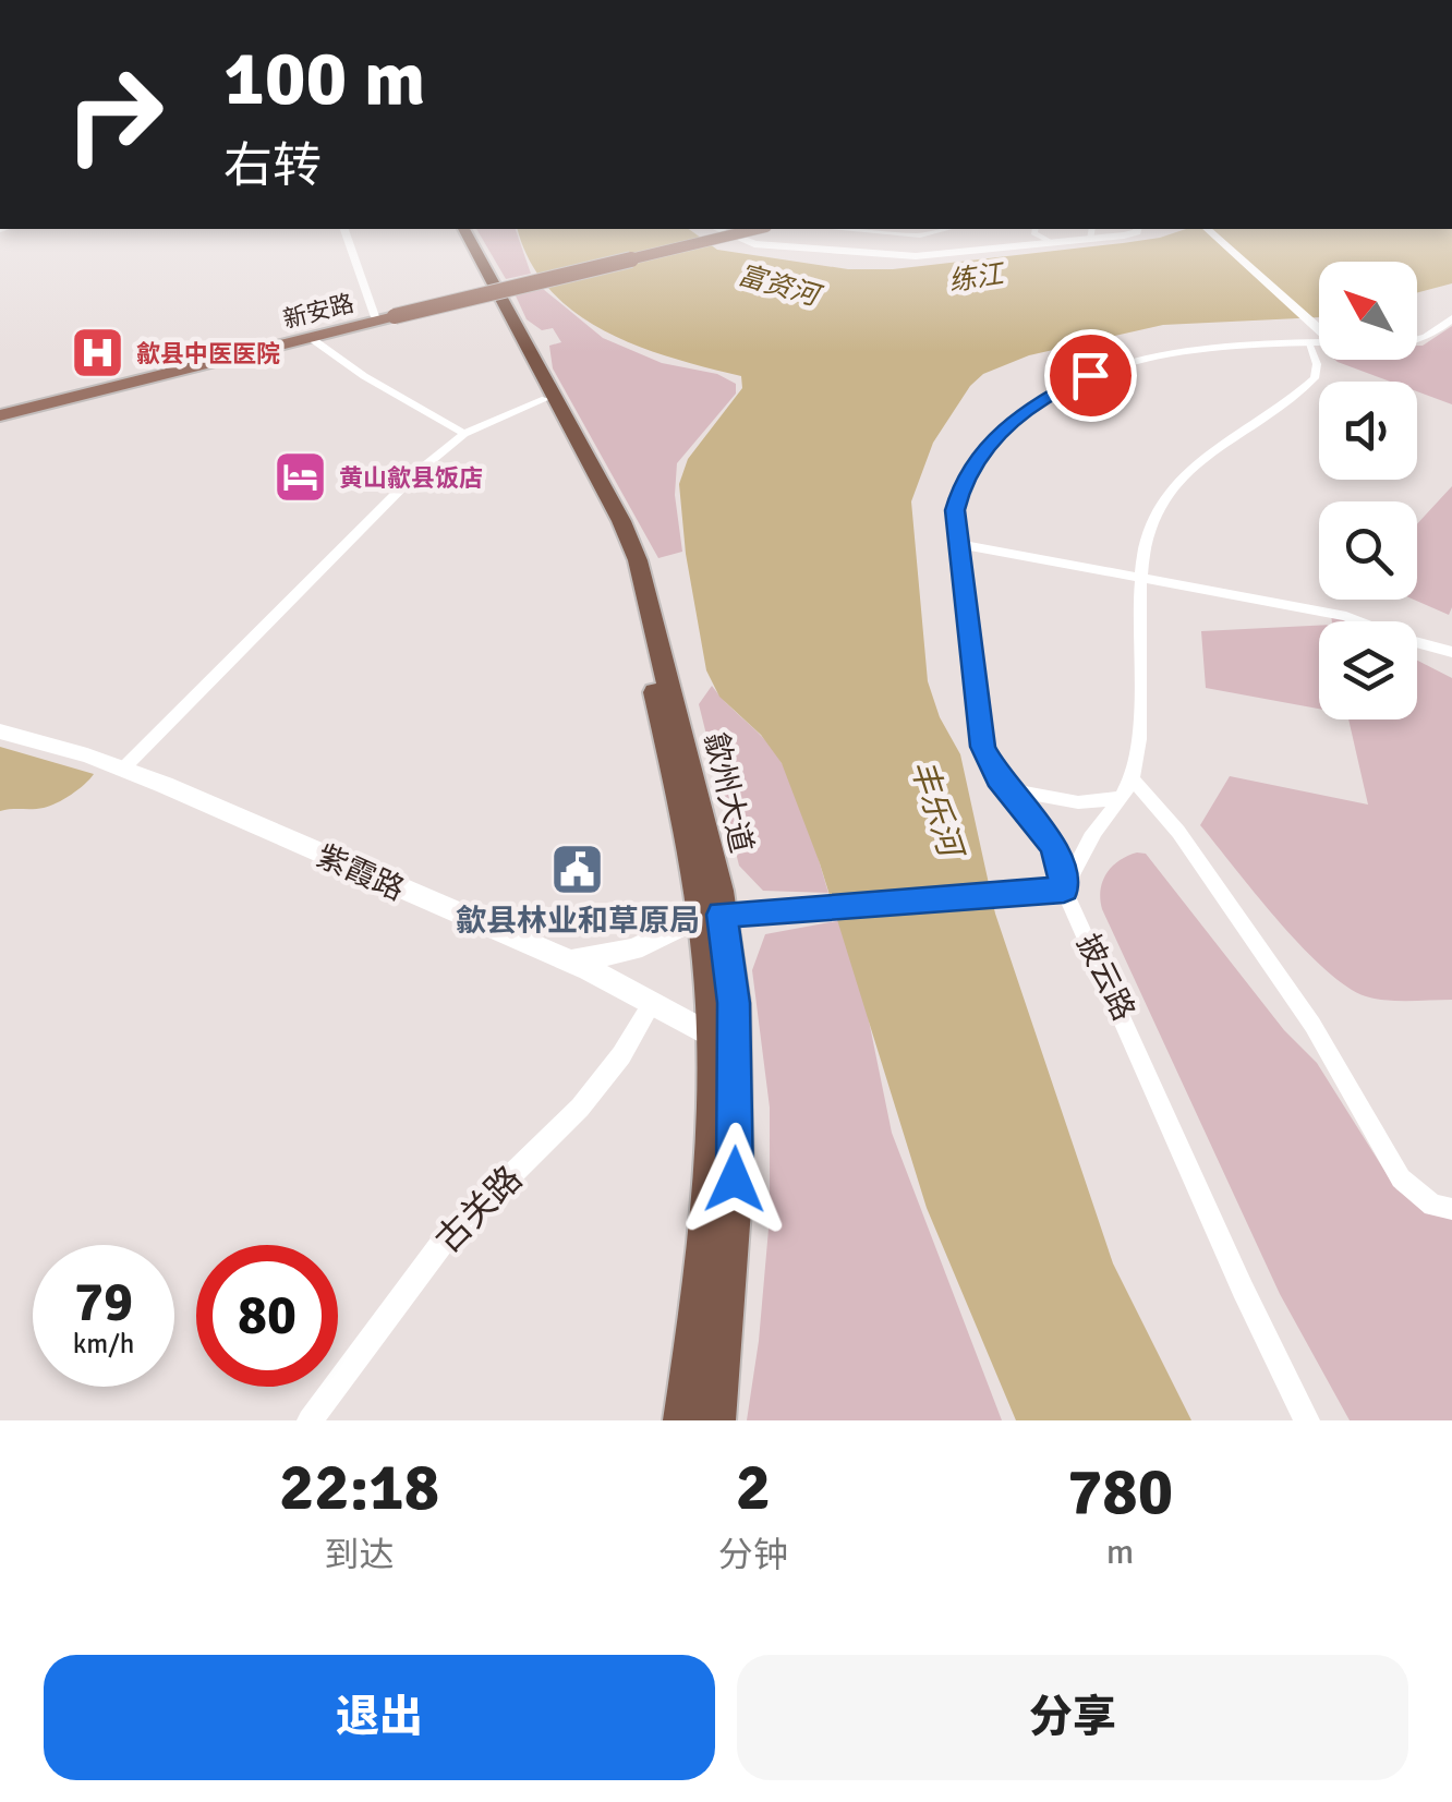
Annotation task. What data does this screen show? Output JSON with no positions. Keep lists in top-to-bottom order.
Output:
{
  "streets": {
    "highway": ["歙州大道"],
    "main road": ["新安路"],
    "street": ["紫霞路", "披云路", "古关路"]
  },
  "crossings": [
    ["歙州大道", "紫霞路"],
    ["紫霞路", "古关路"]
  ],
  "water": ["练江", "富资河", "丰乐河"],
  "places": {
    "hospital": ["歙县中医医院"],
    "hotel": ["黄山歙县饭店"],
    "public building": ["歙县林业和草原局"]
  },
  "north": "top left",
  "page": {
    "turn": ["100 m", "右转"],
    "speed": "79 km/h",
    "limit": "80",
    "eta": [
      "22:18",
      "到达",
      "2",
      "分钟",
      "780",
      "m"
    ],
    "buttons": ["退出", "分享"]
  }
}
